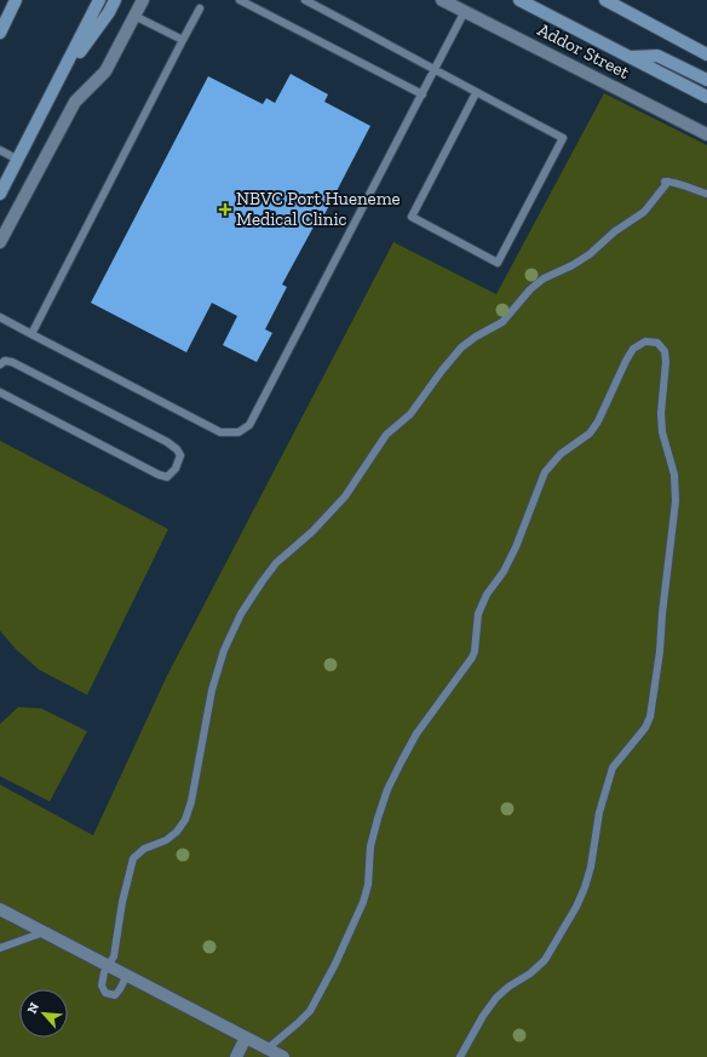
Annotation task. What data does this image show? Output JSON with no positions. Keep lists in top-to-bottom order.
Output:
{
  "streets": {
    "street": ["Addor Street"]
  },
  "places": {
    "health": ["NBVC Port Hueneme Medical Clinic"]
  },
  "north": "top left"
}
